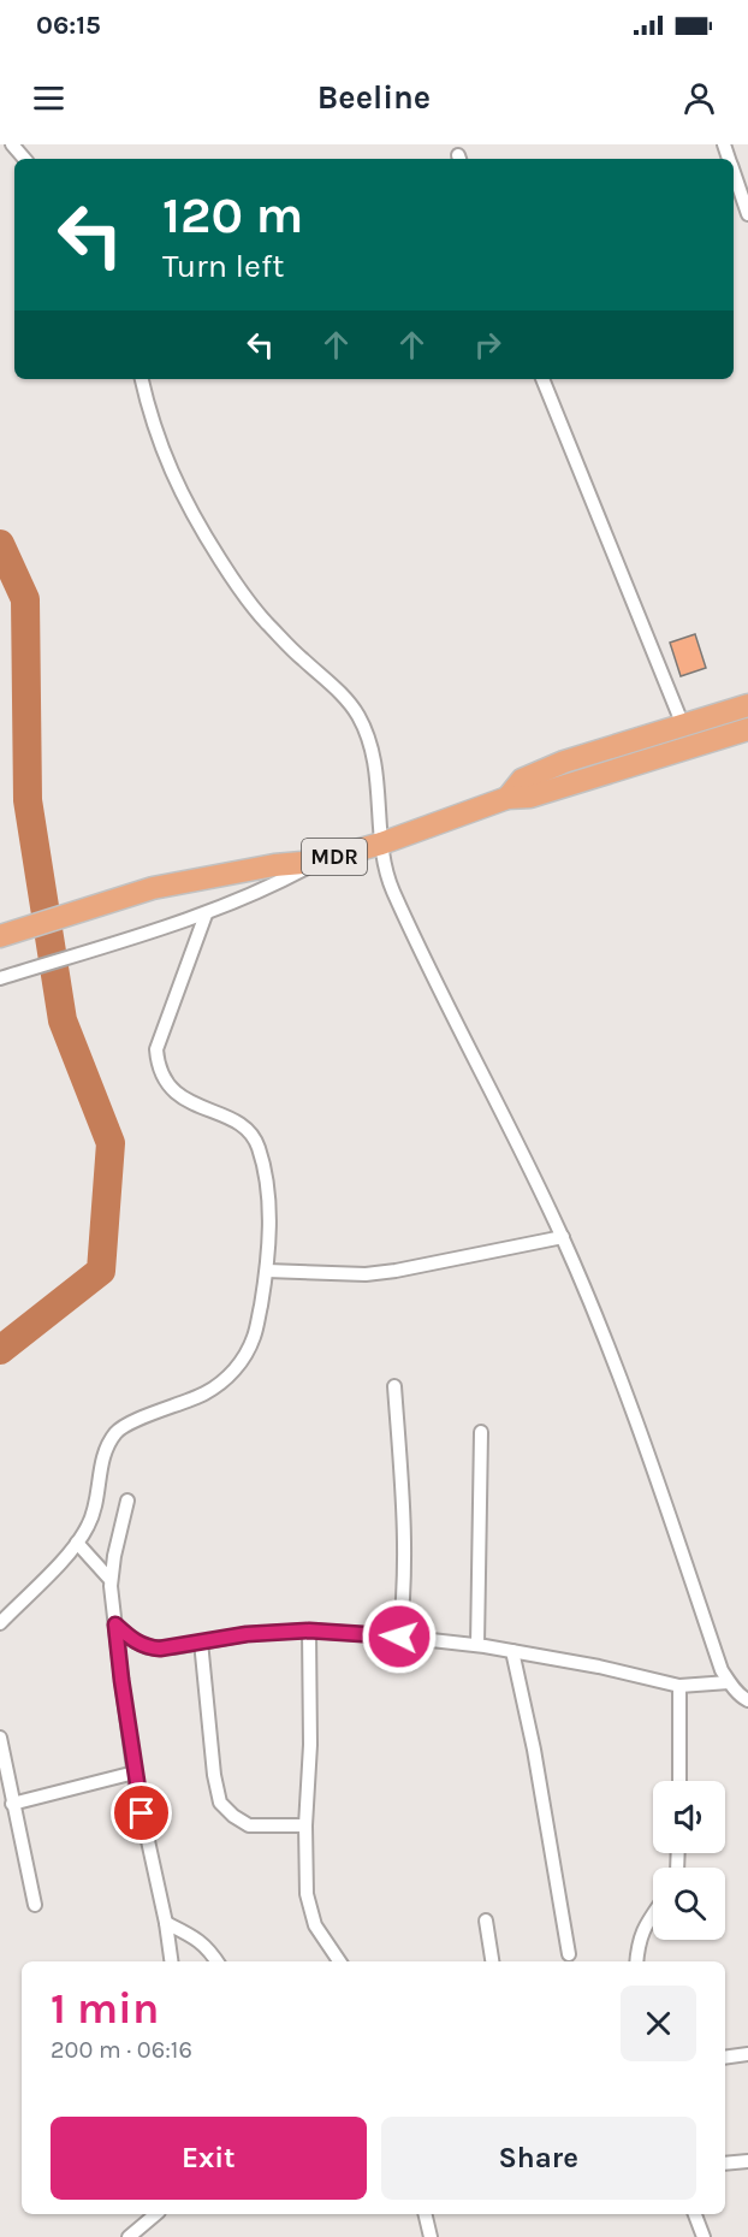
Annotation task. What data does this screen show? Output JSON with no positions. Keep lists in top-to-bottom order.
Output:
{
  "streets": {
    "main road": ["MDR"]
  },
  "page": {
    "status": "06:15",
    "header": "Beeline",
    "turn": ["120 m", "Turn left"],
    "heading": ["1 min", "200 m · 06:16"],
    "buttons": ["Exit", "Share"]
  }
}
